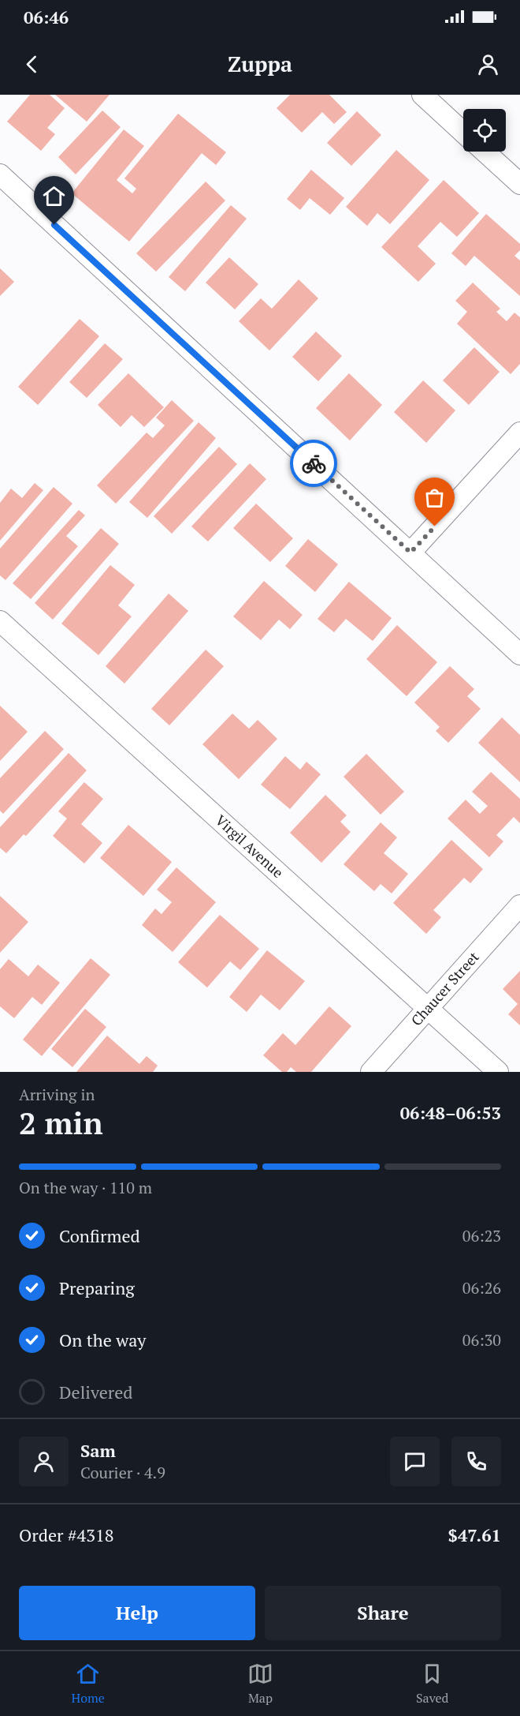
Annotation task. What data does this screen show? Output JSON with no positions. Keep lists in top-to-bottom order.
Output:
{
  "streets": {
    "street": ["Virgil Avenue", "Chaucer Street"]
  },
  "crossings": [
    ["Virgil Avenue", "Chaucer Street"]
  ],
  "page": {
    "status": "06:46",
    "header": "Zuppa",
    "heading": ["2 min", "Arriving in", "06:48–06:53"],
    "panel": [
      "Sam",
      "Courier · 4.9",
      "Order #4318",
      "$47.61"
    ],
    "bar": "On the way · 110 m",
    "list": [
      ["Confirmed", "06:23"],
      ["Preparing", "06:26"],
      ["On the way", "06:30"],
      "Delivered"
    ],
    "buttons": ["Help", "Share"],
    "tabs": ["Home", "Map", "Saved"]
  }
}
